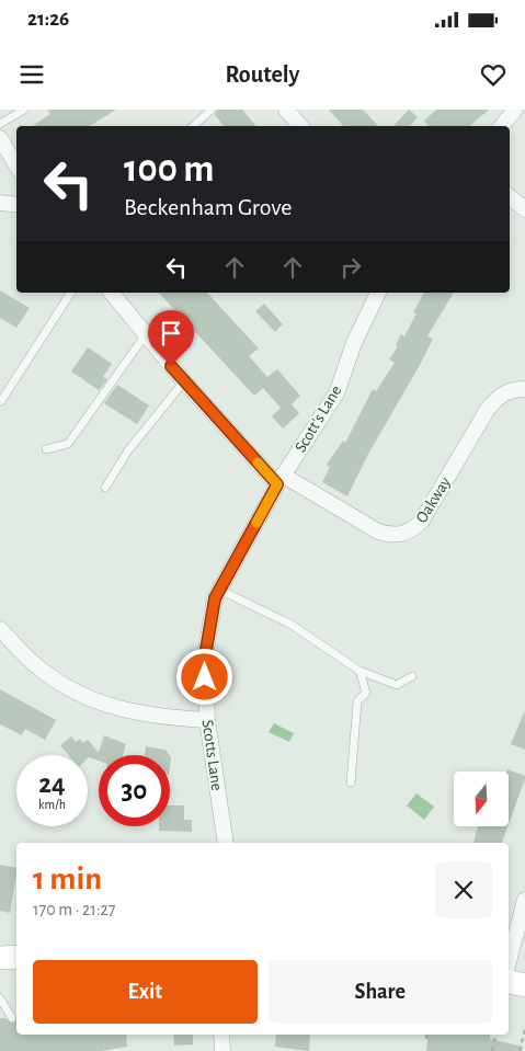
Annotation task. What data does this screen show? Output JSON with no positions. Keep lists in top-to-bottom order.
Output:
{
  "streets": {
    "street": ["Scott's Lane", "Oakway", "Scotts Lane"]
  },
  "crossings": [
    ["Scott's Lane", "Oakway"],
    ["Scott's Lane", "Scotts Lane"],
    ["Oakway", "Scotts Lane"]
  ],
  "north": "bottom",
  "page": {
    "status": "21:26",
    "header": "Routely",
    "turn": ["100 m", "Beckenham Grove"],
    "speed": "24 km/h",
    "limit": "30",
    "heading": ["1 min", "170 m · 21:27"],
    "buttons": ["Exit", "Share"]
  }
}
